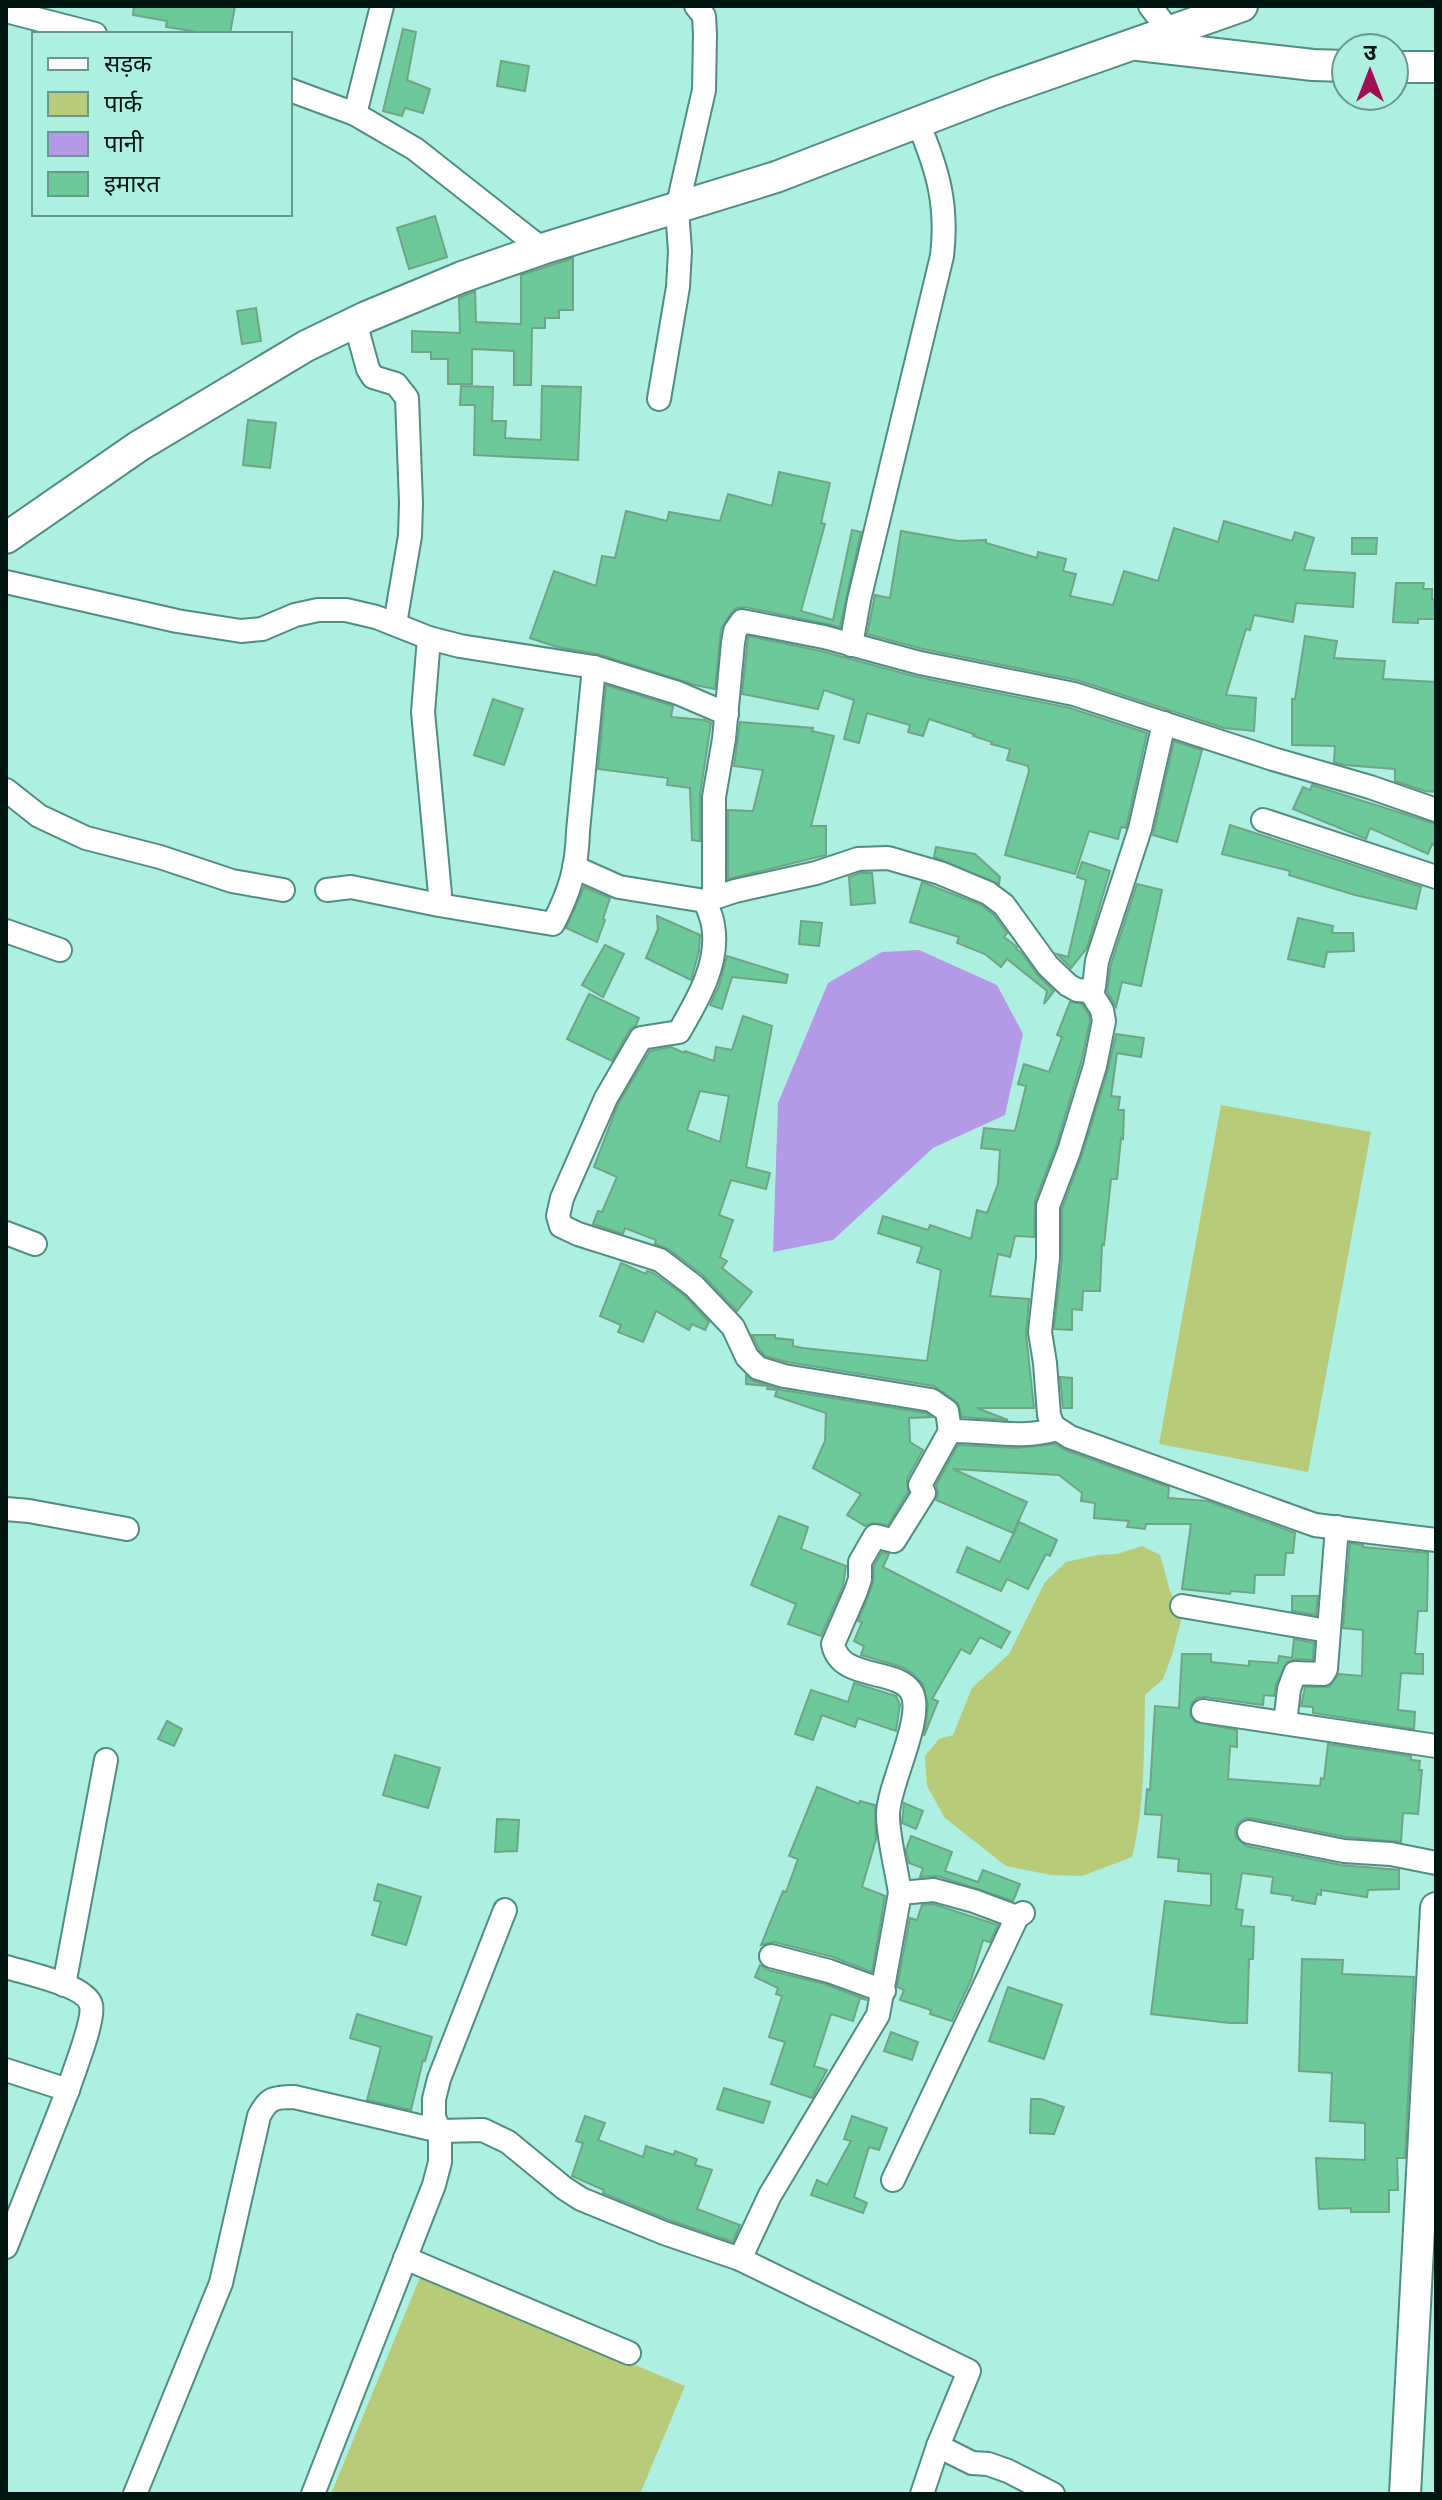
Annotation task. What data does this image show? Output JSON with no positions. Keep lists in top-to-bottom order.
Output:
{
  "legend": [
    "सड़क",
    "पार्क",
    "पानी",
    "इमारत"
  ],
  "north": "top"
}
